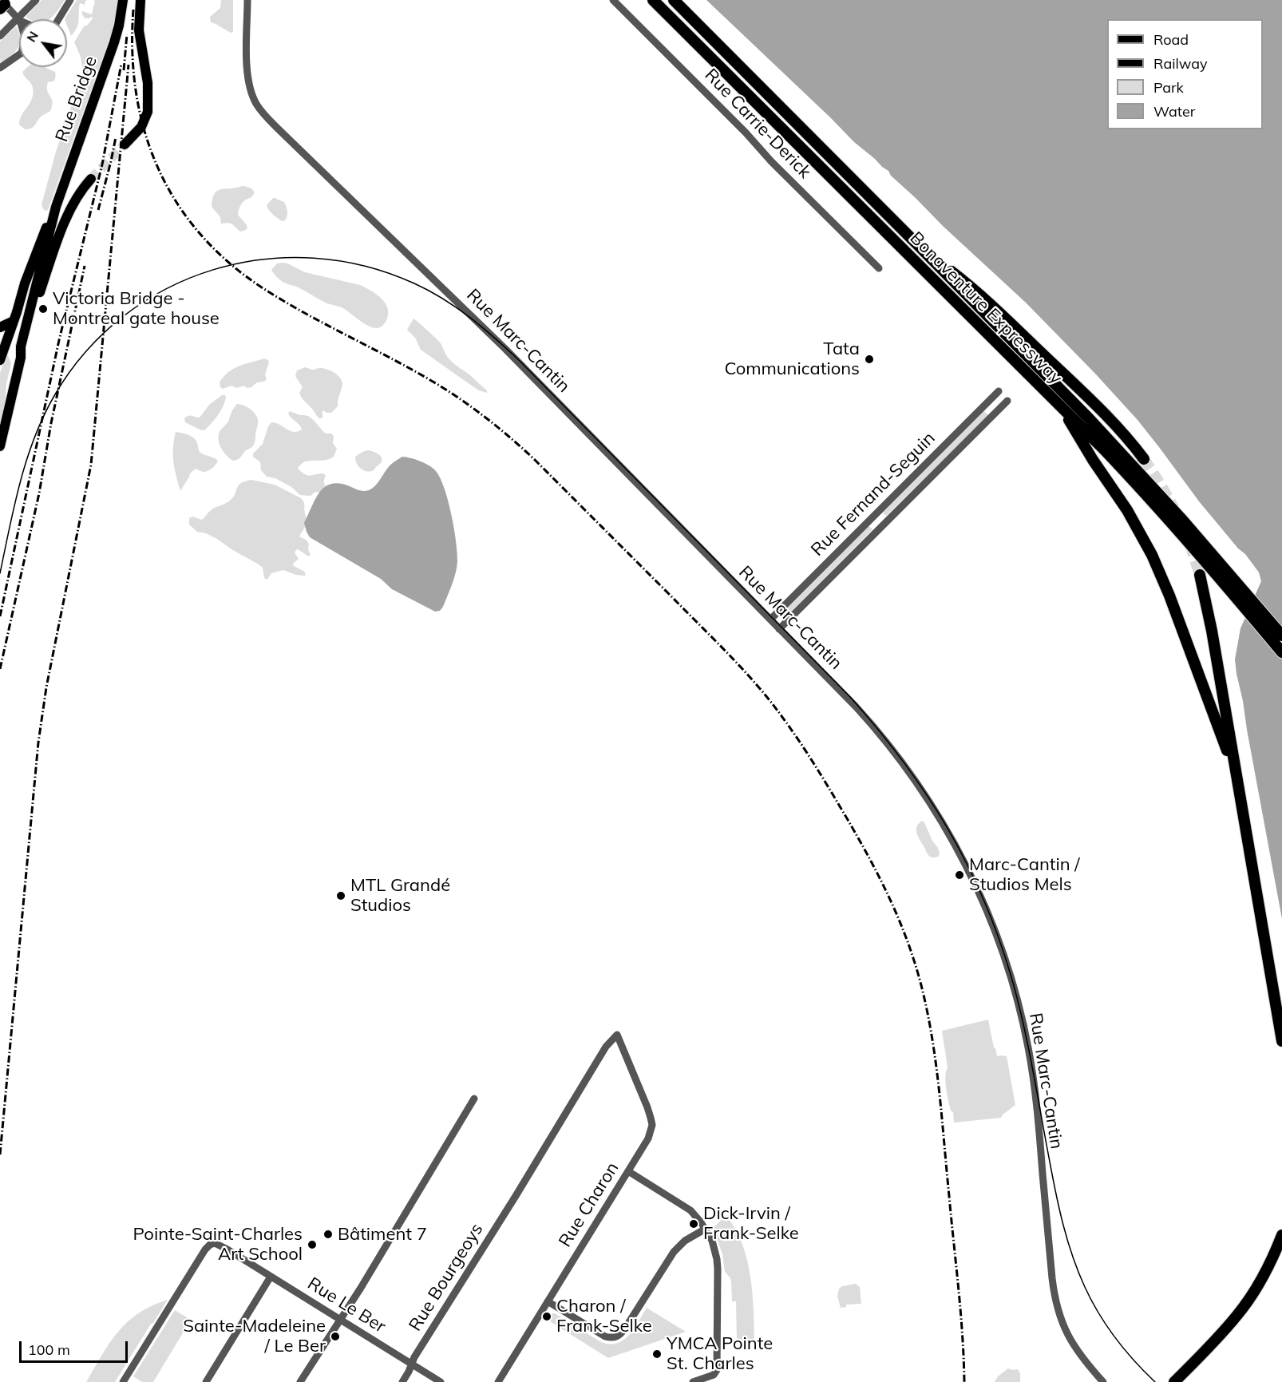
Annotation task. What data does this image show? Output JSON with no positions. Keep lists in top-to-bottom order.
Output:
{
  "streets": {
    "highway": ["Bonaventure Expressway"],
    "main road": ["Rue Bridge"],
    "street": [
      "Rue Carrie-Derick",
      "Rue Marc-Cantin",
      "Rue Fernand-Seguin",
      "Rue Charon",
      "Rue Bourgeoys",
      "Rue Le Ber"
    ]
  },
  "crossings": [
    ["Rue Marc-Cantin", "Rue Fernand-Seguin"],
    ["Rue Charon", "Rue Bourgeoys"],
    ["Rue Bourgeoys", "Rue Le Ber"]
  ],
  "places": [
    "Victoria Bridge - Montreal gate house",
    "Tata Communications",
    "Marc-Cantin / Studios Mels",
    "MTL Grandé Studios",
    "Dick-Irvin / Frank-Selke",
    "Bâtiment 7",
    "Pointe-Saint-Charles Art School",
    "Charon / Frank-Selke",
    "Sainte-Madeleine / Le Ber",
    "YMCA Pointe St. Charles"
  ],
  "legend": [
    "Road",
    "Railway",
    "Park",
    "Water"
  ],
  "scale_bar": "100 m",
  "north": "top left"
}
